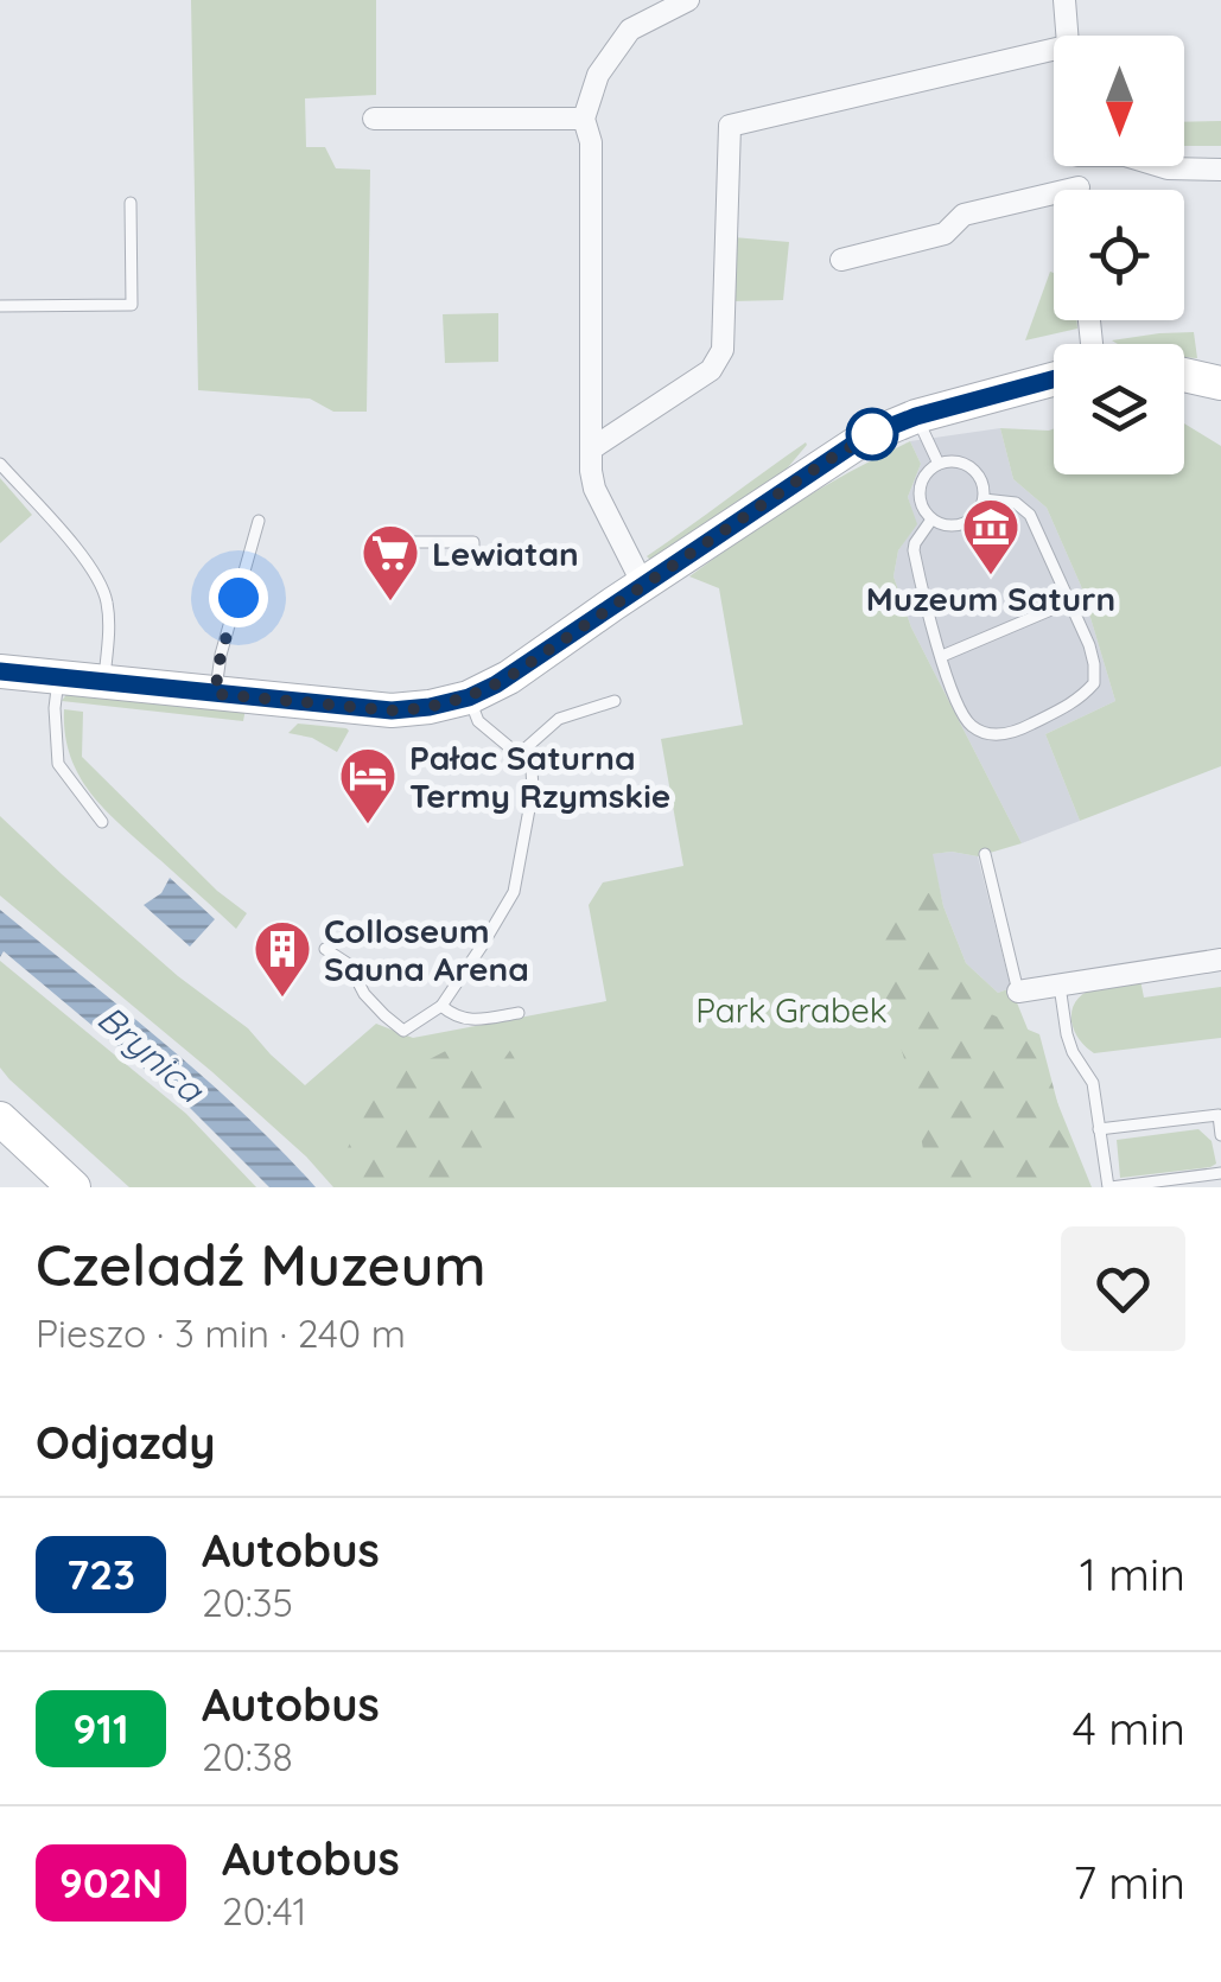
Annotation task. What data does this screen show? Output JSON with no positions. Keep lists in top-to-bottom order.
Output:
{
  "water": ["Brynica"],
  "parks": ["Park Grabek"],
  "places": {
    "museum": ["Muzeum Saturn"],
    "supermarket": ["Lewiatan"],
    "hotel": ["Pałac Saturna Termy Rzymskie"],
    "building": ["Colloseum Sauna Arena"]
  },
  "lines": ["bus line 723"],
  "north": "bottom",
  "page": {
    "heading": [
      ["Czeladź Muzeum", "Pieszo · 3 min · 240 m"],
      "Odjazdy"
    ],
    "list": [
      {
        "mark": "723",
        "name": "Autobus",
        "note": "20:35",
        "value": "1 min"
      },
      {
        "mark": "911",
        "name": "Autobus",
        "note": "20:38",
        "value": "4 min"
      },
      {
        "mark": "902N",
        "name": "Autobus",
        "note": "20:41",
        "value": "7 min"
      }
    ]
  }
}
